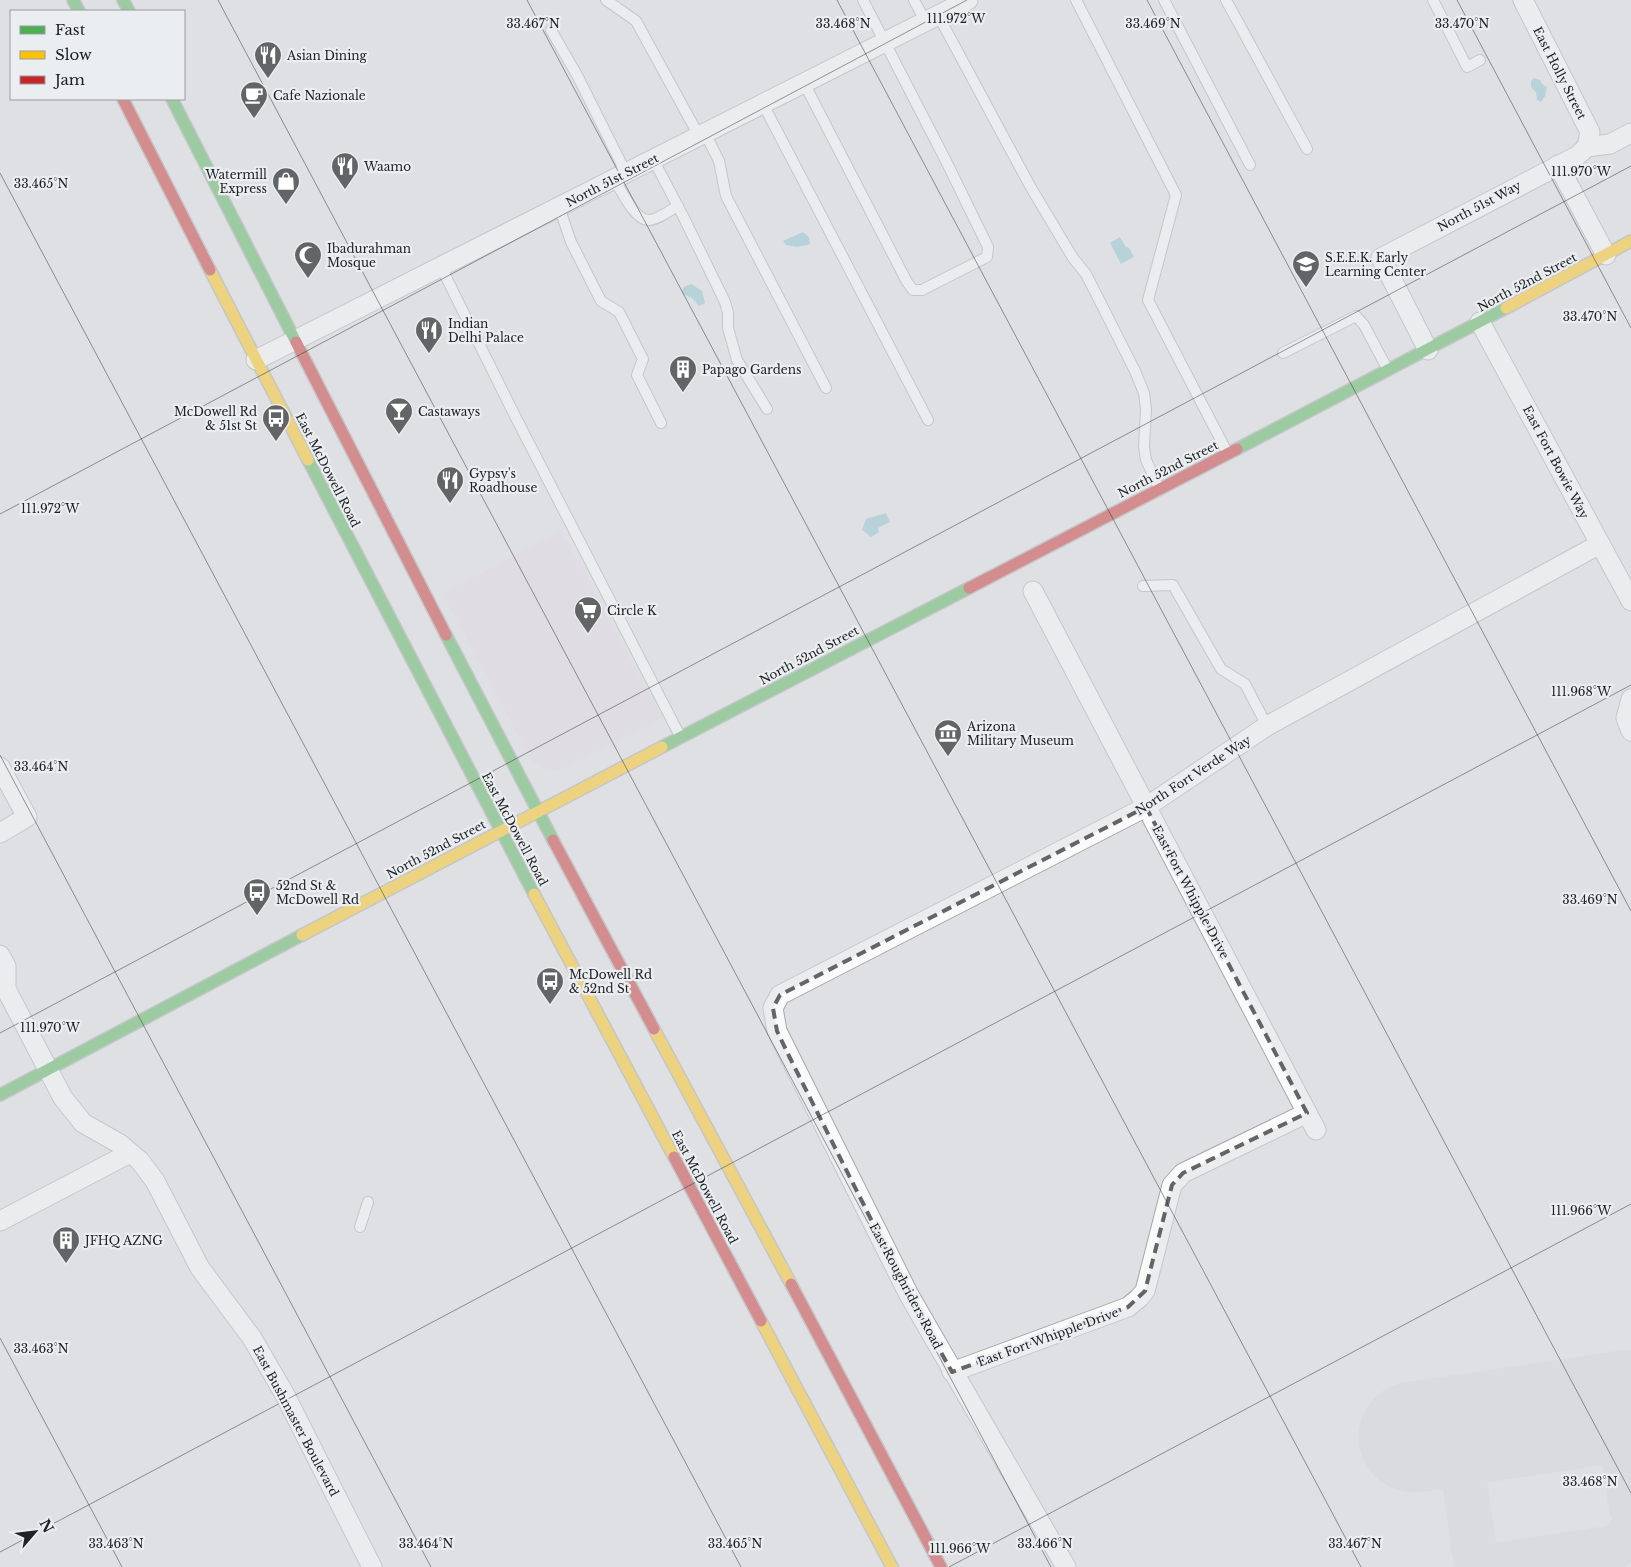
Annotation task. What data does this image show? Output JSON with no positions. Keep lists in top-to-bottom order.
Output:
{
  "streets": {
    "main road": ["North 52nd Street", "East McDowell Road"],
    "street": [
      "East Holly Street",
      "North 51st Street",
      "North 51st Way",
      "East Fort Bowie Way",
      "North Fort Verde Way",
      "East Fort Whipple Drive",
      "East Roughriders Road",
      "East Bushmaster Boulevard"
    ]
  },
  "crossings": [
    ["East Holly Street", "North 51st Way"],
    ["North 51st Street", "East McDowell Road"],
    ["North 51st Way", "North 52nd Street"],
    ["North 52nd Street", "East Fort Bowie Way"],
    ["North 52nd Street", "East McDowell Road"],
    ["North 52nd Street", "East Bushmaster Boulevard"],
    ["East Fort Bowie Way", "North Fort Verde Way"],
    ["North Fort Verde Way", "East Fort Whipple Drive"],
    ["North Fort Verde Way", "East Roughriders Road"],
    ["East Fort Whipple Drive", "East Roughriders Road"]
  ],
  "places": {
    "restaurant": [
      "Asian Dining",
      "Waamo",
      "Indian Delhi Palace",
      "Gypsy's Roadhouse"
    ],
    "cafe": ["Cafe Nazionale"],
    "shop": ["Watermill Express"],
    "mosque": ["Ibadurahman Mosque"],
    "school or university": ["S.E.E.K. Early Learning Center"],
    "building": ["Papago Gardens", "JFHQ AZNG"],
    "bar": ["Castaways"],
    "bus stop": ["McDowell Rd & 51st St", "52nd St & McDowell Rd", "McDowell Rd & 52nd St"],
    "supermarket": ["Circle K"],
    "museum": ["Arizona Military Museum"]
  },
  "legend": ["Fast", "Slow", "Jam"],
  "north": "top right",
  "coordinates": [
    "111.972°W",
    "33.467°N",
    "33.468°N",
    "33.469°N",
    "33.470°N",
    "111.970°W",
    "33.465°N",
    "111.968°W",
    "33.464°N",
    "111.966°W",
    "33.463°N",
    "33.466°N"
  ]
}
